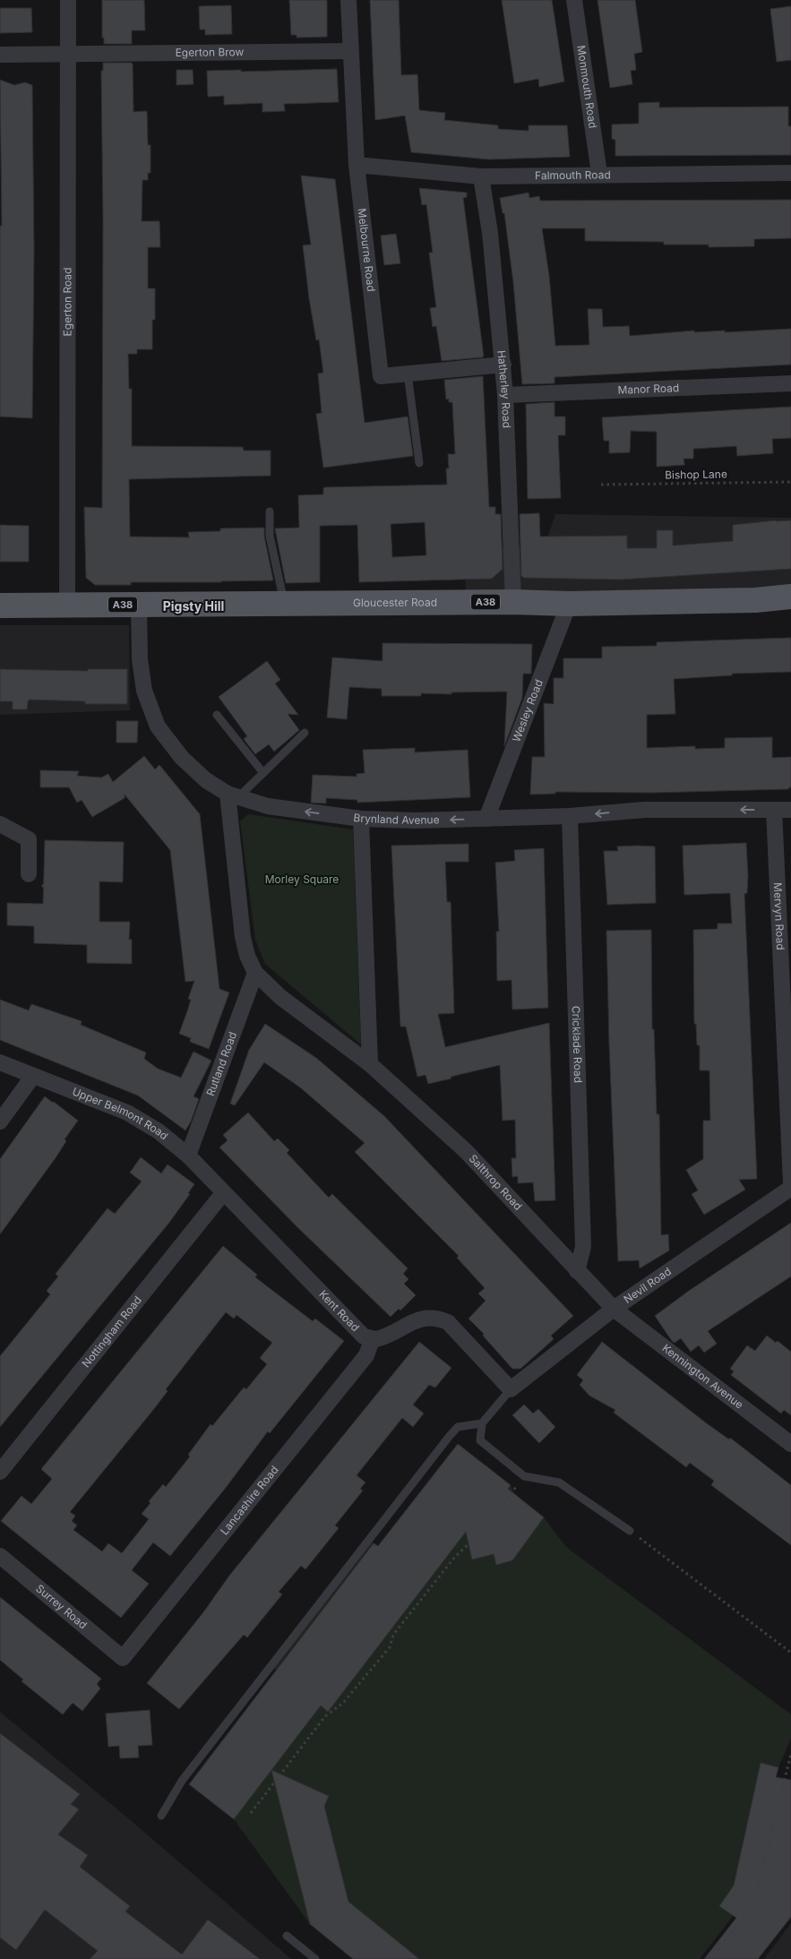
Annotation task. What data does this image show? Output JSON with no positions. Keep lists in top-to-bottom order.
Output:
{
  "streets": {
    "main road": ["A38", "Gloucester Road"],
    "street": [
      "Egerton Brow",
      "Monmouth Road",
      "Falmouth Road",
      "Melbourne Road",
      "Egerton Road",
      "Hatherley Road",
      "Manor Road",
      "Wesley Road",
      "Brynland Avenue",
      "Mervyn Road",
      "Cricklade Road",
      "Rutland Road",
      "Upper Belmont Road",
      "Salthrop Road",
      "Nevil Road",
      "Kent Road",
      "Nottingham Road",
      "Kennington Avenue",
      "Lancashire Road",
      "Surrey Road"
    ],
    "path": ["Bishop Lane"]
  },
  "crossings": [
    ["Egerton Brow", "Melbourne Road"],
    ["Egerton Brow", "Egerton Road"],
    ["Monmouth Road", "Falmouth Road"],
    ["Falmouth Road", "Melbourne Road"],
    ["Falmouth Road", "Hatherley Road"],
    ["Melbourne Road", "Hatherley Road"],
    ["Egerton Road", "Gloucester Road"],
    ["Hatherley Road", "Manor Road"],
    ["Hatherley Road", "Gloucester Road"],
    ["Gloucester Road", "Wesley Road"],
    ["Gloucester Road", "Brynland Avenue"],
    ["Wesley Road", "Brynland Avenue"],
    ["Brynland Avenue", "Mervyn Road"],
    ["Brynland Avenue", "Cricklade Road"],
    ["Cricklade Road", "Salthrop Road"],
    ["Rutland Road", "Upper Belmont Road"],
    ["Upper Belmont Road", "Kent Road"],
    ["Upper Belmont Road", "Nottingham Road"],
    ["Salthrop Road", "Nevil Road"],
    ["Salthrop Road", "Kennington Avenue"],
    ["Nevil Road", "Kennington Avenue"],
    ["Kent Road", "Nottingham Road"],
    ["Kent Road", "Lancashire Road"],
    ["Lancashire Road", "Surrey Road"]
  ],
  "one_way": ["Brynland Avenue"],
  "districts": ["Pigsty Hill"],
  "parks": ["Morley Square"]
}
